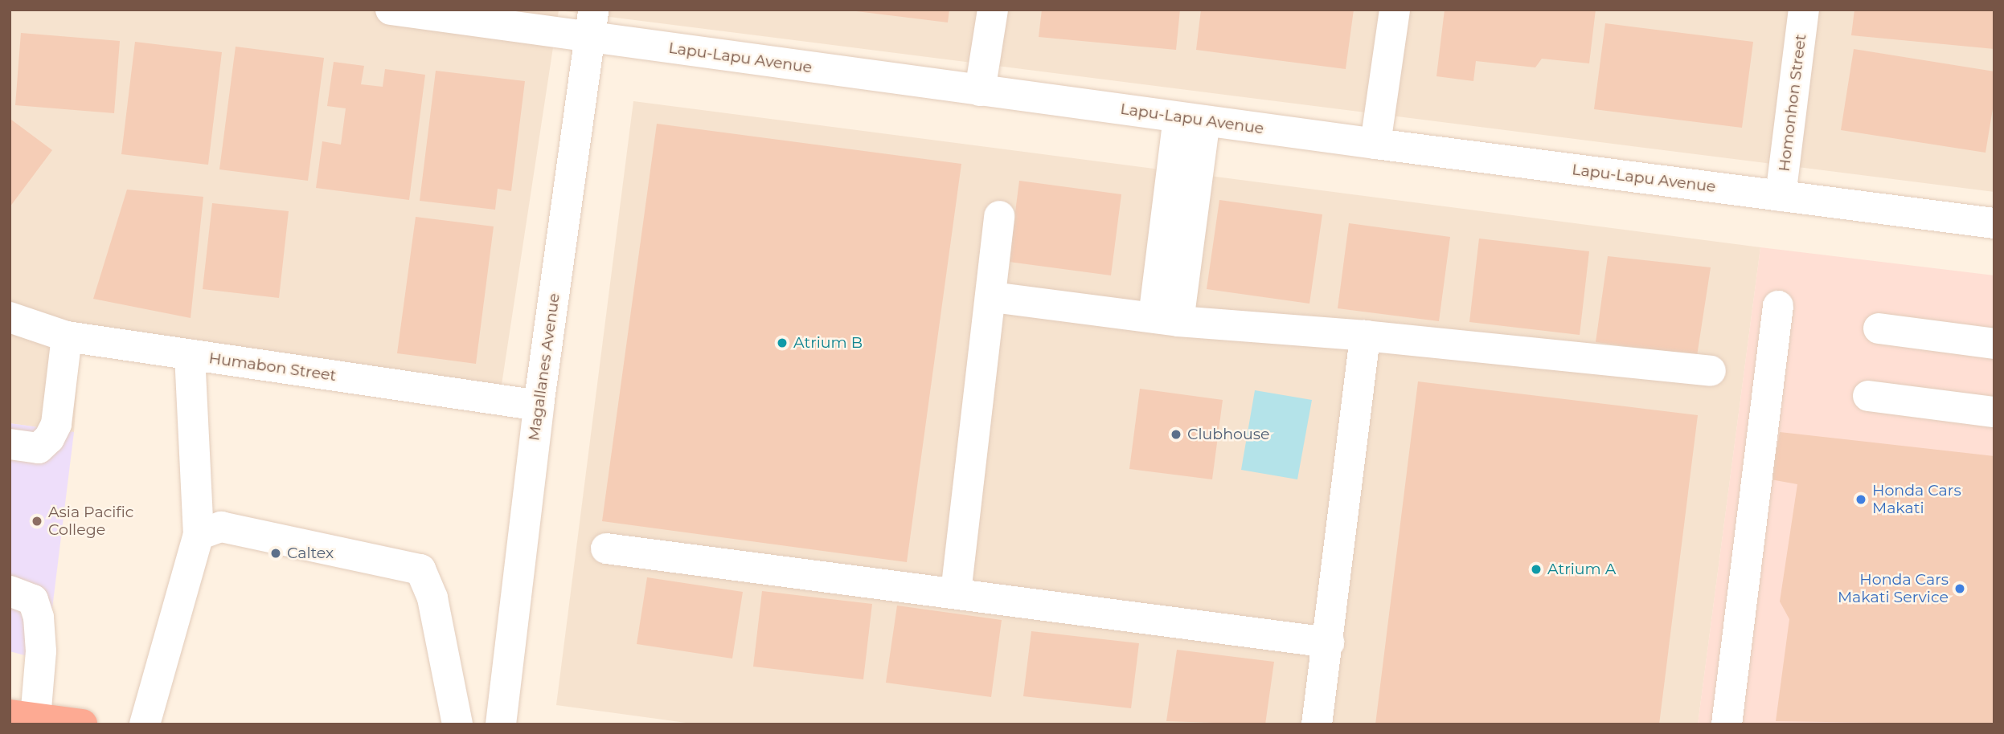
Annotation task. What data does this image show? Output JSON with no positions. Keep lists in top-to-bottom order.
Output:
{
  "streets": {
    "street": [
      "Lapu-Lapu Avenue",
      "Homonhon Street",
      "Humabon Street",
      "Magallanes Avenue"
    ]
  },
  "crossings": [
    ["Lapu-Lapu Avenue", "Homonhon Street"],
    ["Lapu-Lapu Avenue", "Magallanes Avenue"],
    ["Humabon Street", "Magallanes Avenue"]
  ],
  "places": [
    "Atrium B",
    "Clubhouse",
    "Honda Cars Makati",
    "Asia Pacific College",
    "Caltex",
    "Atrium A",
    "Honda Cars Makati Service"
  ]
}
